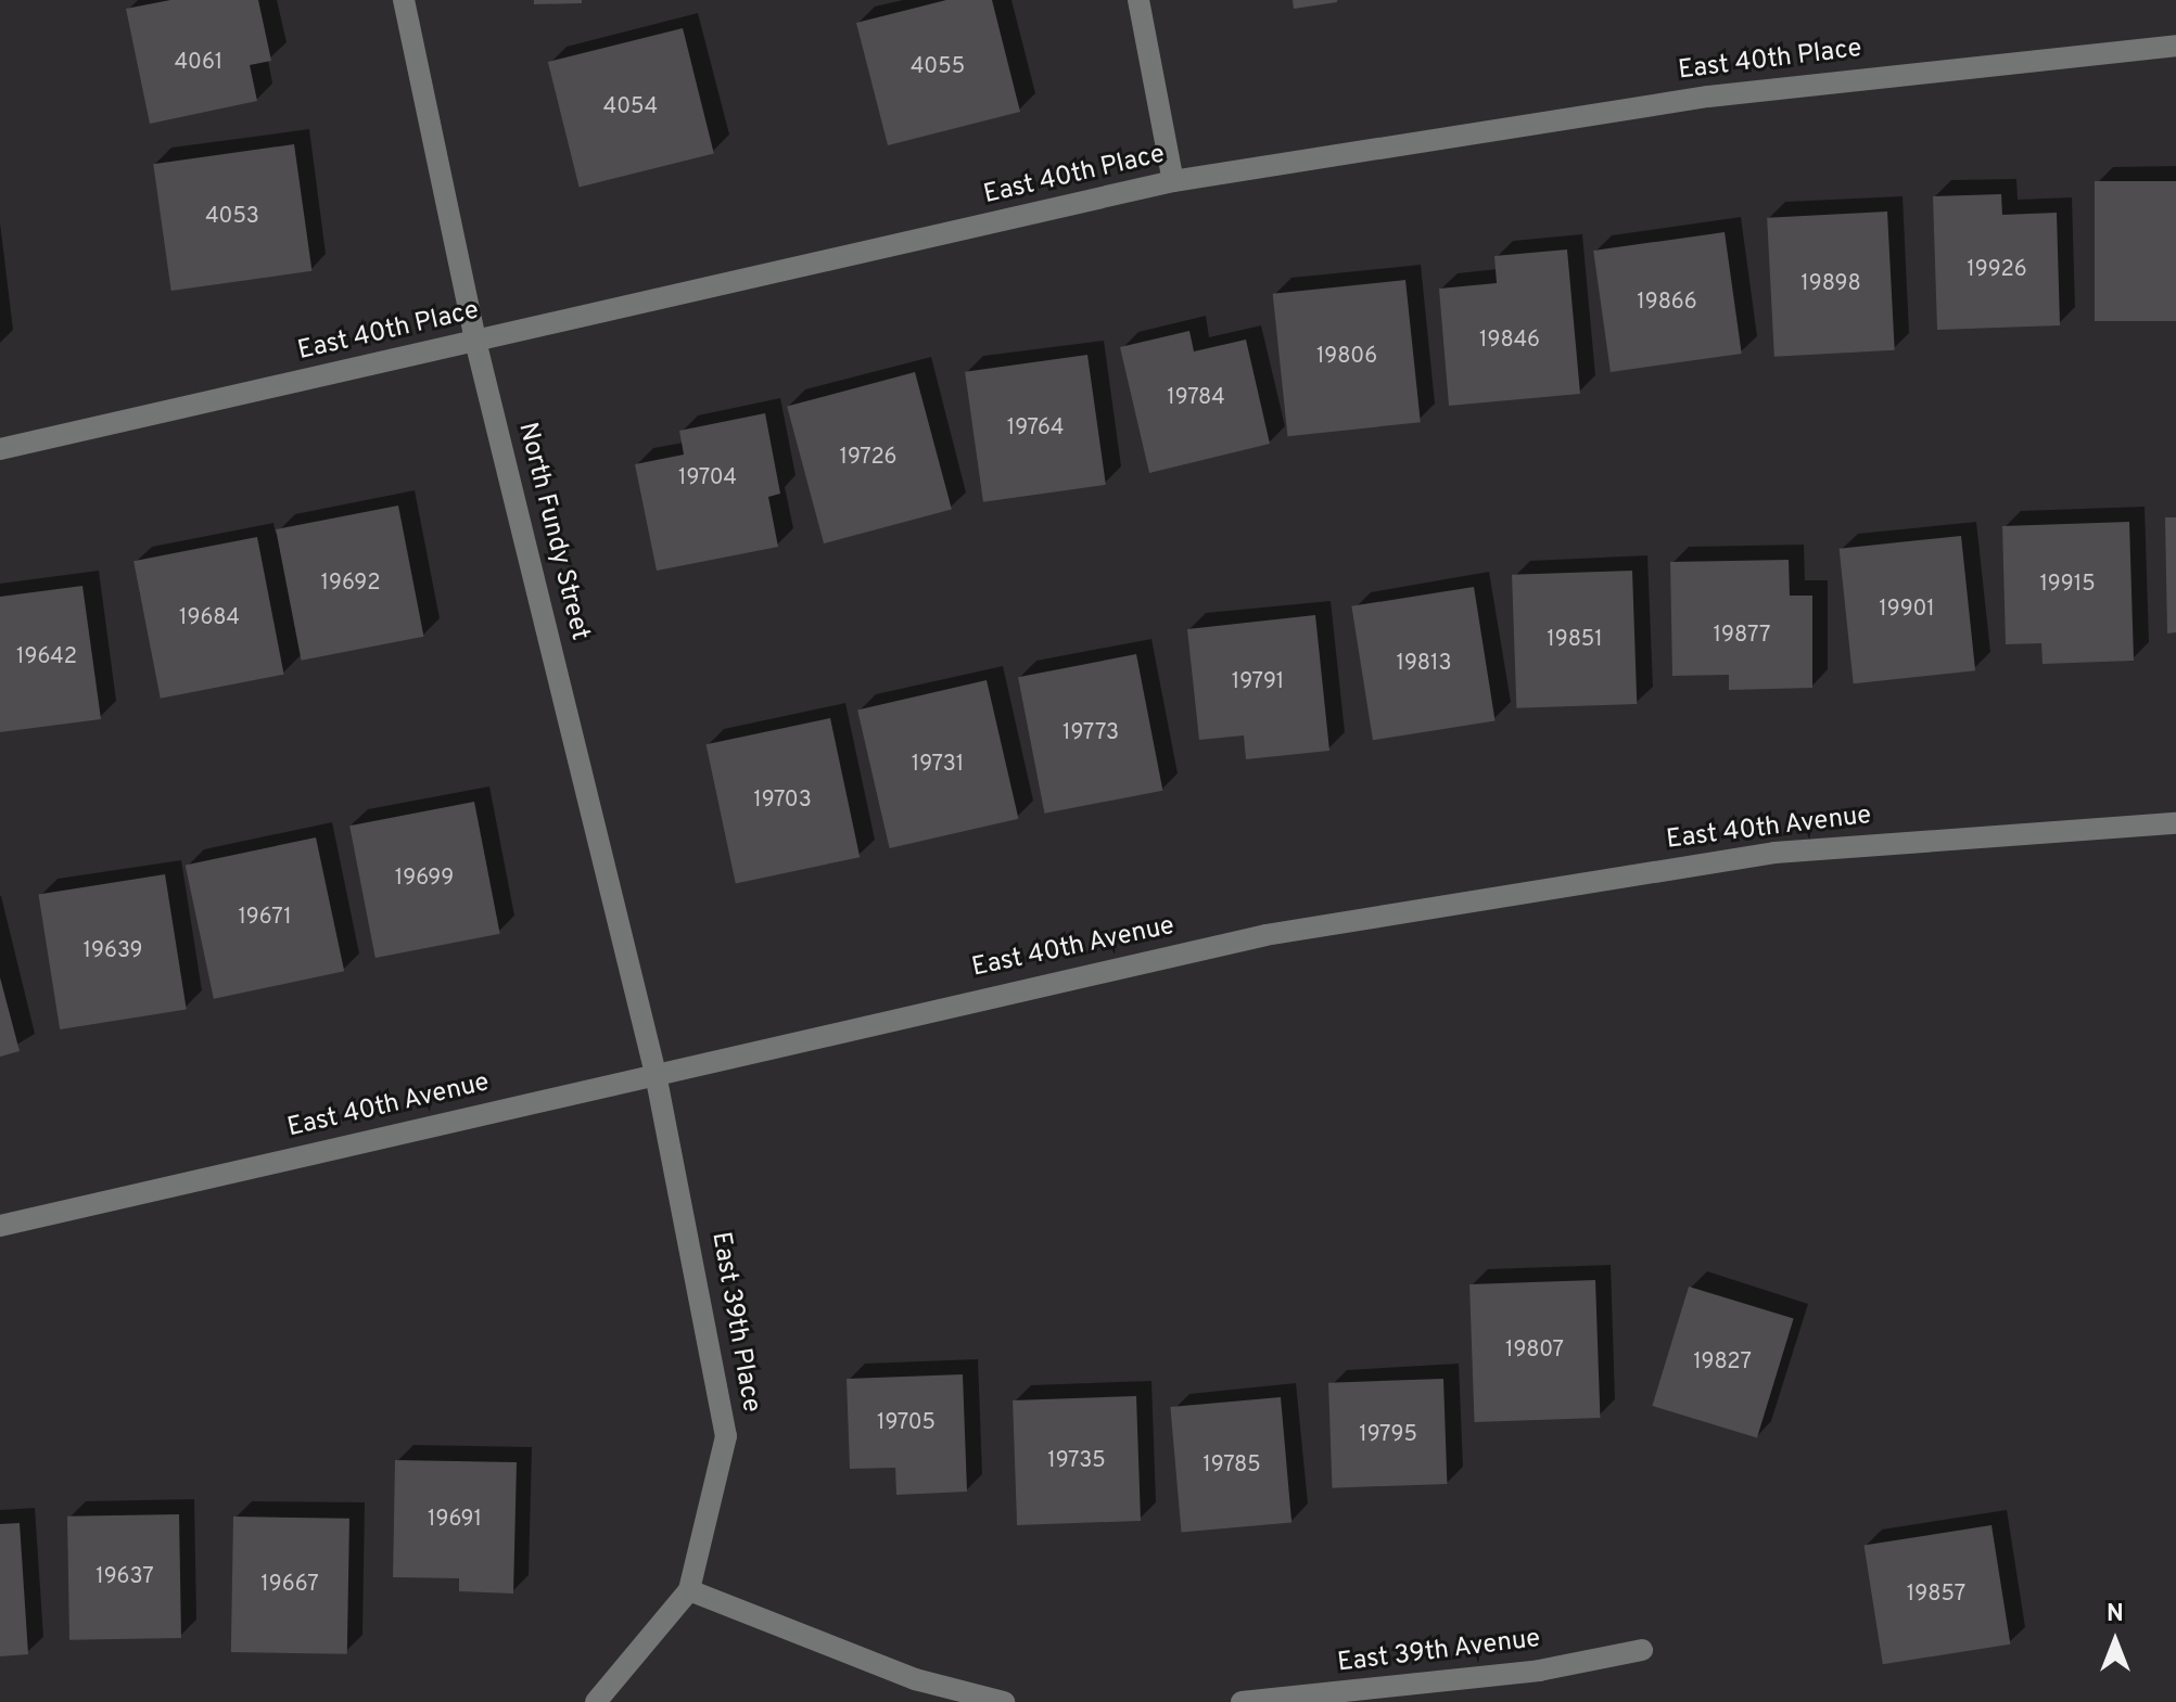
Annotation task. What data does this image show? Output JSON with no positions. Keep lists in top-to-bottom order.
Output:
{
  "streets": {
    "street": [
      "East 40th Place",
      "North Fundy Street",
      "East 40th Avenue",
      "East 39th Place",
      "East 39th Avenue"
    ]
  },
  "crossings": [
    ["East 40th Place", "North Fundy Street"],
    ["North Fundy Street", "East 40th Avenue"],
    ["North Fundy Street", "East 39th Place"],
    ["East 40th Avenue", "East 39th Place"]
  ],
  "house_numbers": [
    "4061",
    "4055",
    "4054",
    "4053",
    "19926",
    "19898",
    "19866",
    "19846",
    "19806",
    "19784",
    "19764",
    "19726",
    "19704",
    "19692",
    "19915",
    "19901",
    "19684",
    "19877",
    "19851",
    "19642",
    "19813",
    "19791",
    "19773",
    "19731",
    "19703",
    "19699",
    "19671",
    "19639",
    "19807",
    "19827",
    "19705",
    "19795",
    "19735",
    "19785",
    "19691",
    "19637",
    "19667",
    "19857"
  ],
  "north": "top"
}
